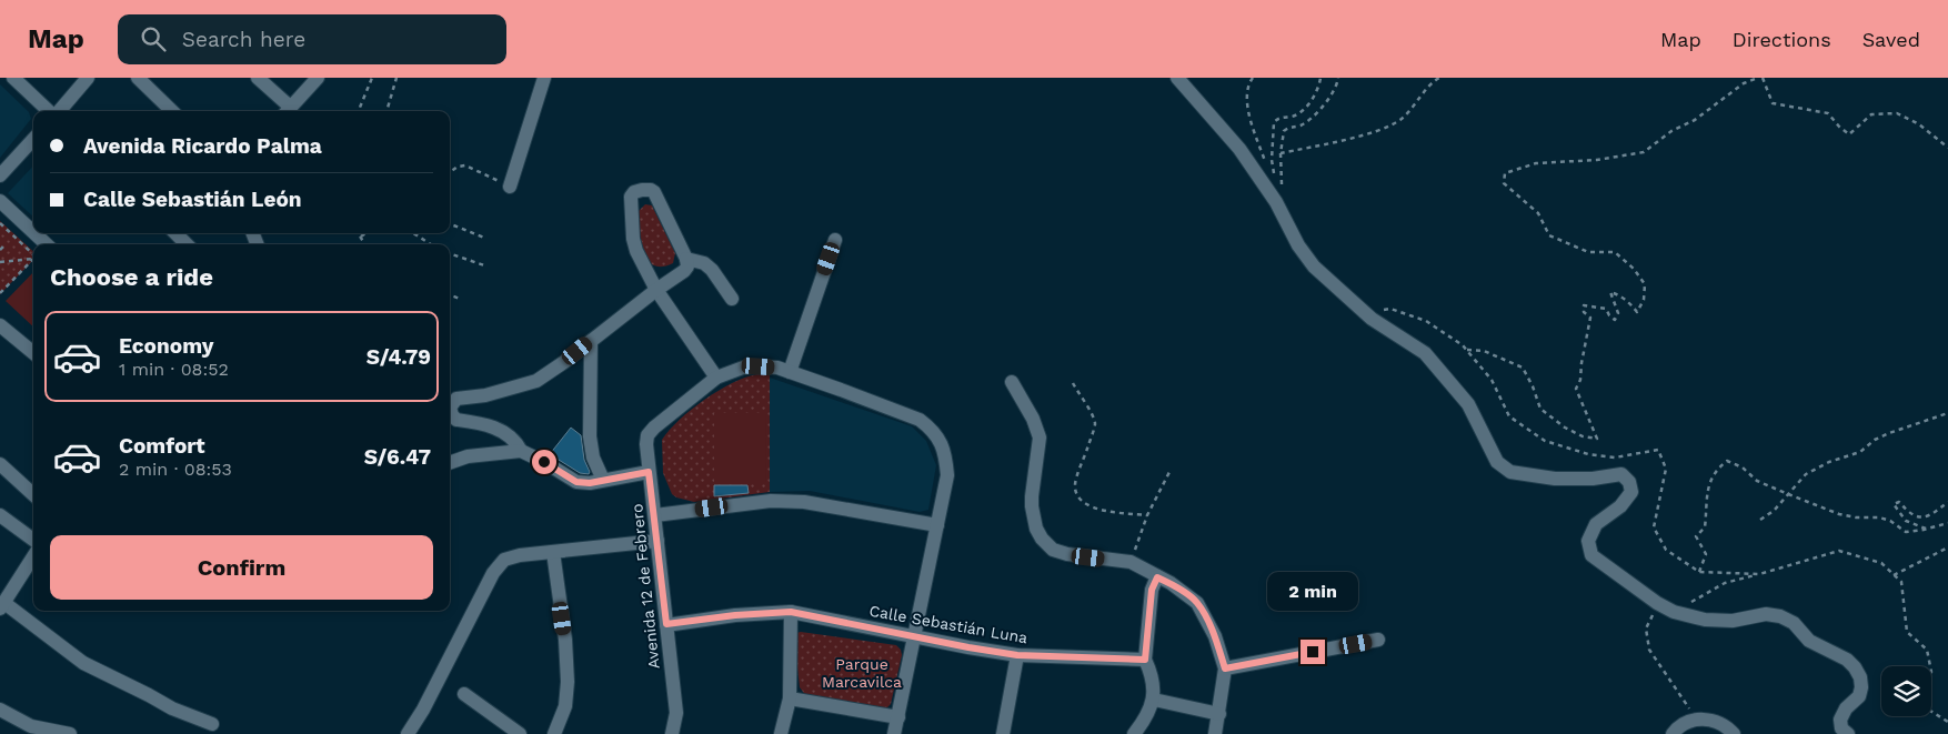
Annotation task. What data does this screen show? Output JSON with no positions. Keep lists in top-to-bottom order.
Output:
{
  "streets": {
    "street": ["Avenida 12 de Febrero", "Calle Sebastián Luna"]
  },
  "crossings": [
    ["Avenida 12 de Febrero", "Calle Sebastián Luna"]
  ],
  "parks": ["Parque Marcavilca"],
  "page": {
    "header": "Map",
    "search": "Search here",
    "nav": ["Map", "Directions", "Saved"],
    "banner": ["Avenida Ricardo Palma", "Calle Sebastián León"],
    "heading": "Choose a ride",
    "list": [
      {
        "name": "Economy",
        "note": "1 min · 08:52",
        "value": "S/4.79"
      },
      {
        "name": "Comfort",
        "note": "2 min · 08:53",
        "value": "S/6.47"
      }
    ],
    "buttons": "Confirm",
    "bubble": "2 min"
  }
}
